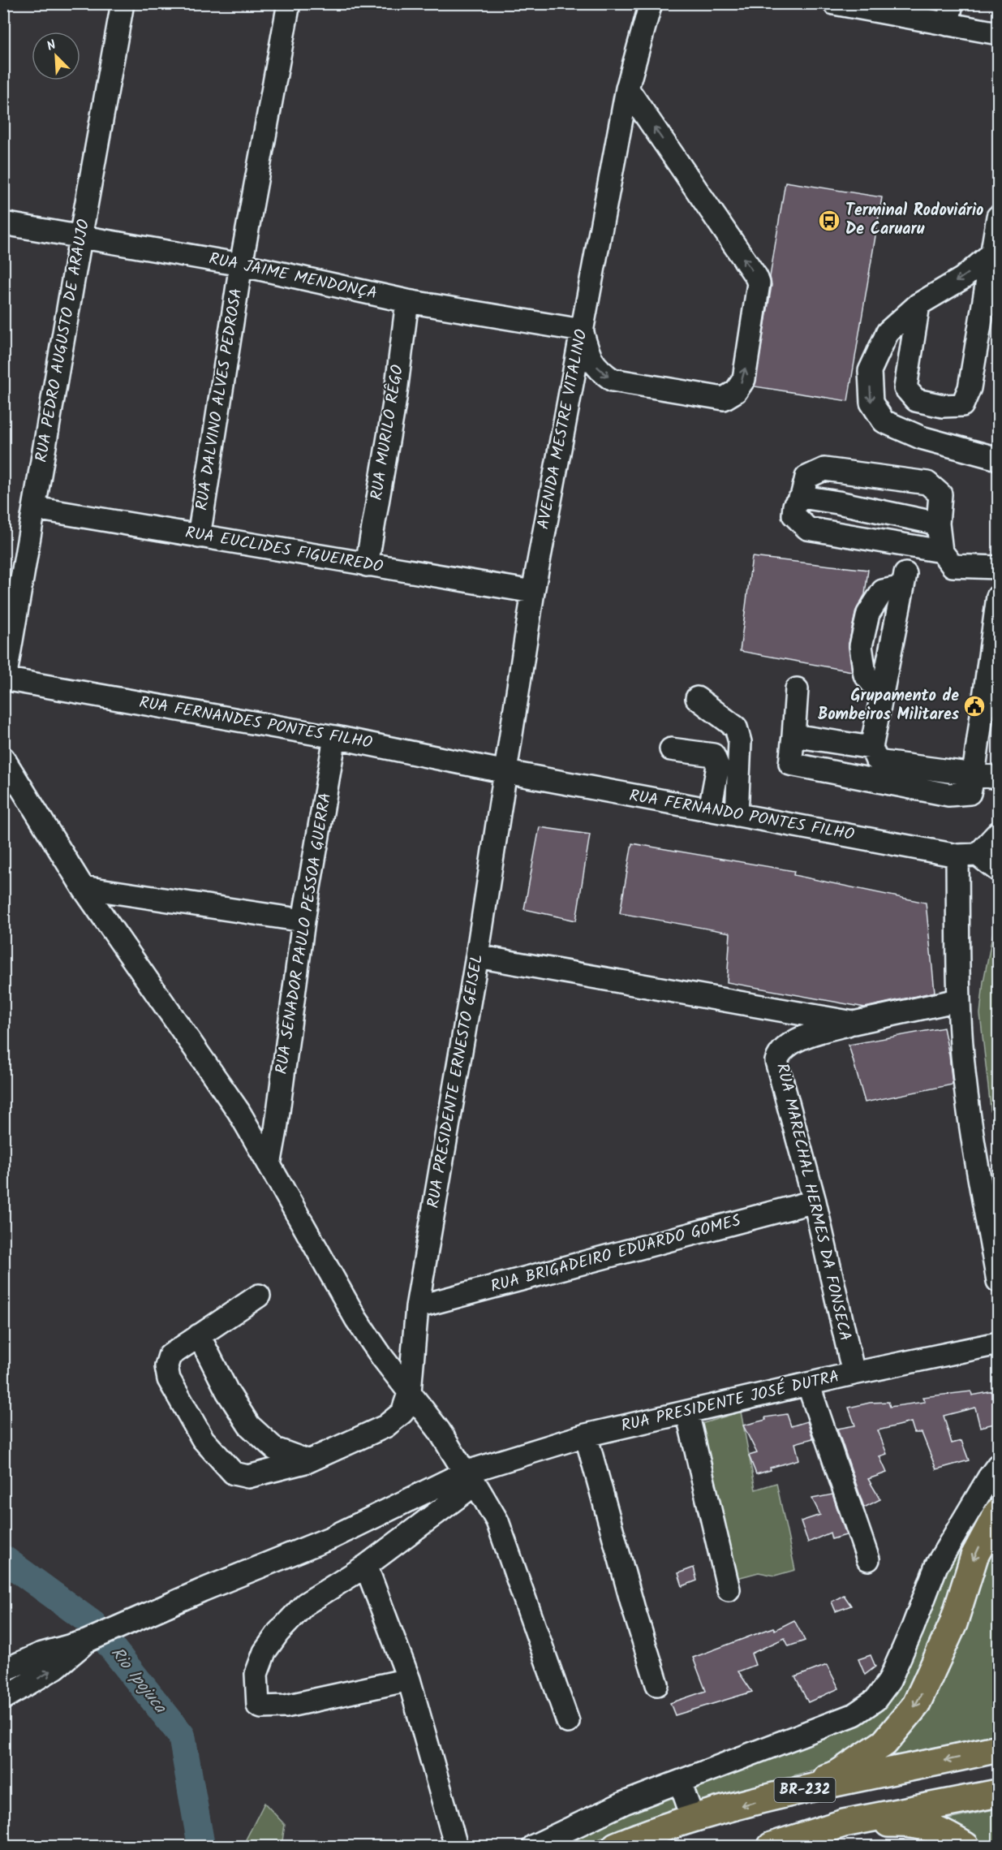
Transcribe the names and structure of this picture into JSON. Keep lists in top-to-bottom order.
{
  "streets": {
    "highway": ["BR-232"],
    "street": [
      "RUA JAIME MENDONÇA",
      "RUA PEDRO AUGUSTO DE ARAUJO",
      "RUA DALVINO ALVES PEDROSA",
      "AVENIDA MESTRE VITALINO",
      "RUA MURILO RÊGO",
      "RUA EUCLIDES FIGUEIREDO",
      "RUA FERNANDES PONTES FILHO",
      "RUA FERNANDO PONTES FILHO",
      "RUA SENADOR PAULO PESSOA GUERRA",
      "RUA PRESIDENTE ERNESTO GEISEL",
      "RUA MARECHAL HERMES DA FONSECA",
      "RUA BRIGADEIRO EDUARDO GOMES",
      "RUA PRESIDENTE JOSÉ DUTRA"
    ]
  },
  "crossings": [
    ["RUA JAIME MENDONÇA", "RUA PEDRO AUGUSTO DE ARAUJO"],
    ["RUA JAIME MENDONÇA", "RUA DALVINO ALVES PEDROSA"],
    ["RUA JAIME MENDONÇA", "AVENIDA MESTRE VITALINO"],
    ["RUA JAIME MENDONÇA", "RUA MURILO RÊGO"],
    ["RUA PEDRO AUGUSTO DE ARAUJO", "RUA EUCLIDES FIGUEIREDO"],
    ["RUA PEDRO AUGUSTO DE ARAUJO", "RUA FERNANDES PONTES FILHO"],
    ["RUA DALVINO ALVES PEDROSA", "RUA EUCLIDES FIGUEIREDO"],
    ["AVENIDA MESTRE VITALINO", "RUA EUCLIDES FIGUEIREDO"],
    ["AVENIDA MESTRE VITALINO", "RUA FERNANDES PONTES FILHO"],
    ["AVENIDA MESTRE VITALINO", "RUA FERNANDO PONTES FILHO"],
    ["AVENIDA MESTRE VITALINO", "RUA PRESIDENTE ERNESTO GEISEL"],
    ["RUA MURILO RÊGO", "RUA EUCLIDES FIGUEIREDO"],
    ["RUA FERNANDES PONTES FILHO", "RUA FERNANDO PONTES FILHO"],
    ["RUA FERNANDES PONTES FILHO", "RUA SENADOR PAULO PESSOA GUERRA"],
    ["RUA FERNANDES PONTES FILHO", "RUA PRESIDENTE ERNESTO GEISEL"],
    ["RUA FERNANDO PONTES FILHO", "RUA PRESIDENTE ERNESTO GEISEL"],
    ["RUA PRESIDENTE ERNESTO GEISEL", "RUA BRIGADEIRO EDUARDO GOMES"],
    ["RUA MARECHAL HERMES DA FONSECA", "RUA BRIGADEIRO EDUARDO GOMES"],
    ["RUA MARECHAL HERMES DA FONSECA", "RUA PRESIDENTE JOSÉ DUTRA"]
  ],
  "water": ["Rio Ipojuca"],
  "places": {
    "bus stop": ["Terminal Rodoviário De Caruaru"],
    "public building": ["Grupamento de Bombeiros Militares"]
  },
  "north": "top left"
}
